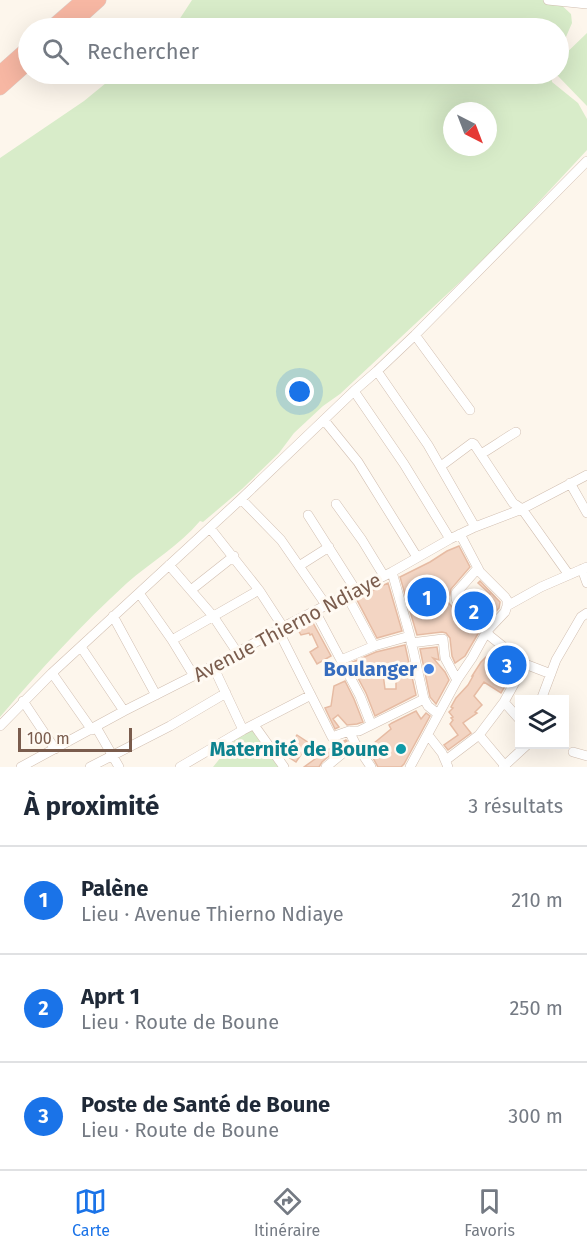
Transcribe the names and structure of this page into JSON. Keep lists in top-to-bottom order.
{
  "streets": {
    "street": ["Avenue Thierno Ndiaye"]
  },
  "places": ["Boulanger", "Maternité de Boune"],
  "scale_bar": "100 m",
  "north": "bottom right",
  "page": {
    "search": "Rechercher",
    "pins": ["1", "2", "3"],
    "scale": "100 m",
    "heading": ["À proximité", "3 résultats"],
    "list": [
      {
        "mark": "1",
        "name": "Palène",
        "note": "Lieu · Avenue Thierno Ndiaye",
        "value": "210 m"
      },
      {
        "mark": "2",
        "name": "Aprt 1",
        "note": "Lieu · Route de Boune",
        "value": "250 m"
      },
      {
        "mark": "3",
        "name": "Poste de Santé de Boune",
        "note": "Lieu · Route de Boune",
        "value": "300 m"
      }
    ],
    "nav": ["Carte", "Itinéraire", "Favoris"]
  }
}
